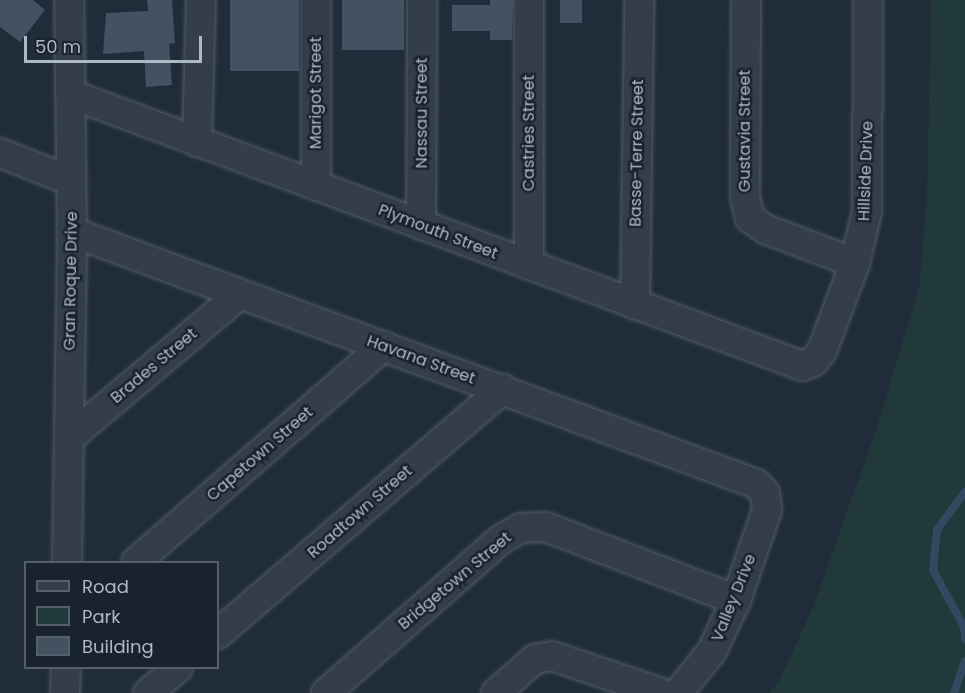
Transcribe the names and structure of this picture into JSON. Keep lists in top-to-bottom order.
{
  "streets": {
    "street": [
      "Marigot Street",
      "Nassau Street",
      "Gustavia Street",
      "Castries Street",
      "Basse-Terre Street",
      "Hillside Drive",
      "Plymouth Street",
      "Gran Roque Drive",
      "Havana Street",
      "Brades Street",
      "Capetown Street",
      "Roadtown Street",
      "Bridgetown Street",
      "Valley Drive"
    ]
  },
  "crossings": [
    ["Marigot Street", "Plymouth Street"],
    ["Nassau Street", "Plymouth Street"],
    ["Gustavia Street", "Hillside Drive"],
    ["Castries Street", "Plymouth Street"],
    ["Basse-Terre Street", "Plymouth Street"],
    ["Hillside Drive", "Plymouth Street"],
    ["Plymouth Street", "Gran Roque Drive"],
    ["Gran Roque Drive", "Havana Street"],
    ["Gran Roque Drive", "Brades Street"],
    ["Havana Street", "Brades Street"],
    ["Havana Street", "Capetown Street"],
    ["Havana Street", "Roadtown Street"],
    ["Havana Street", "Valley Drive"],
    ["Bridgetown Street", "Valley Drive"]
  ],
  "legend": ["Road", "Park", "Building"],
  "scale_bar": "50 m"
}
